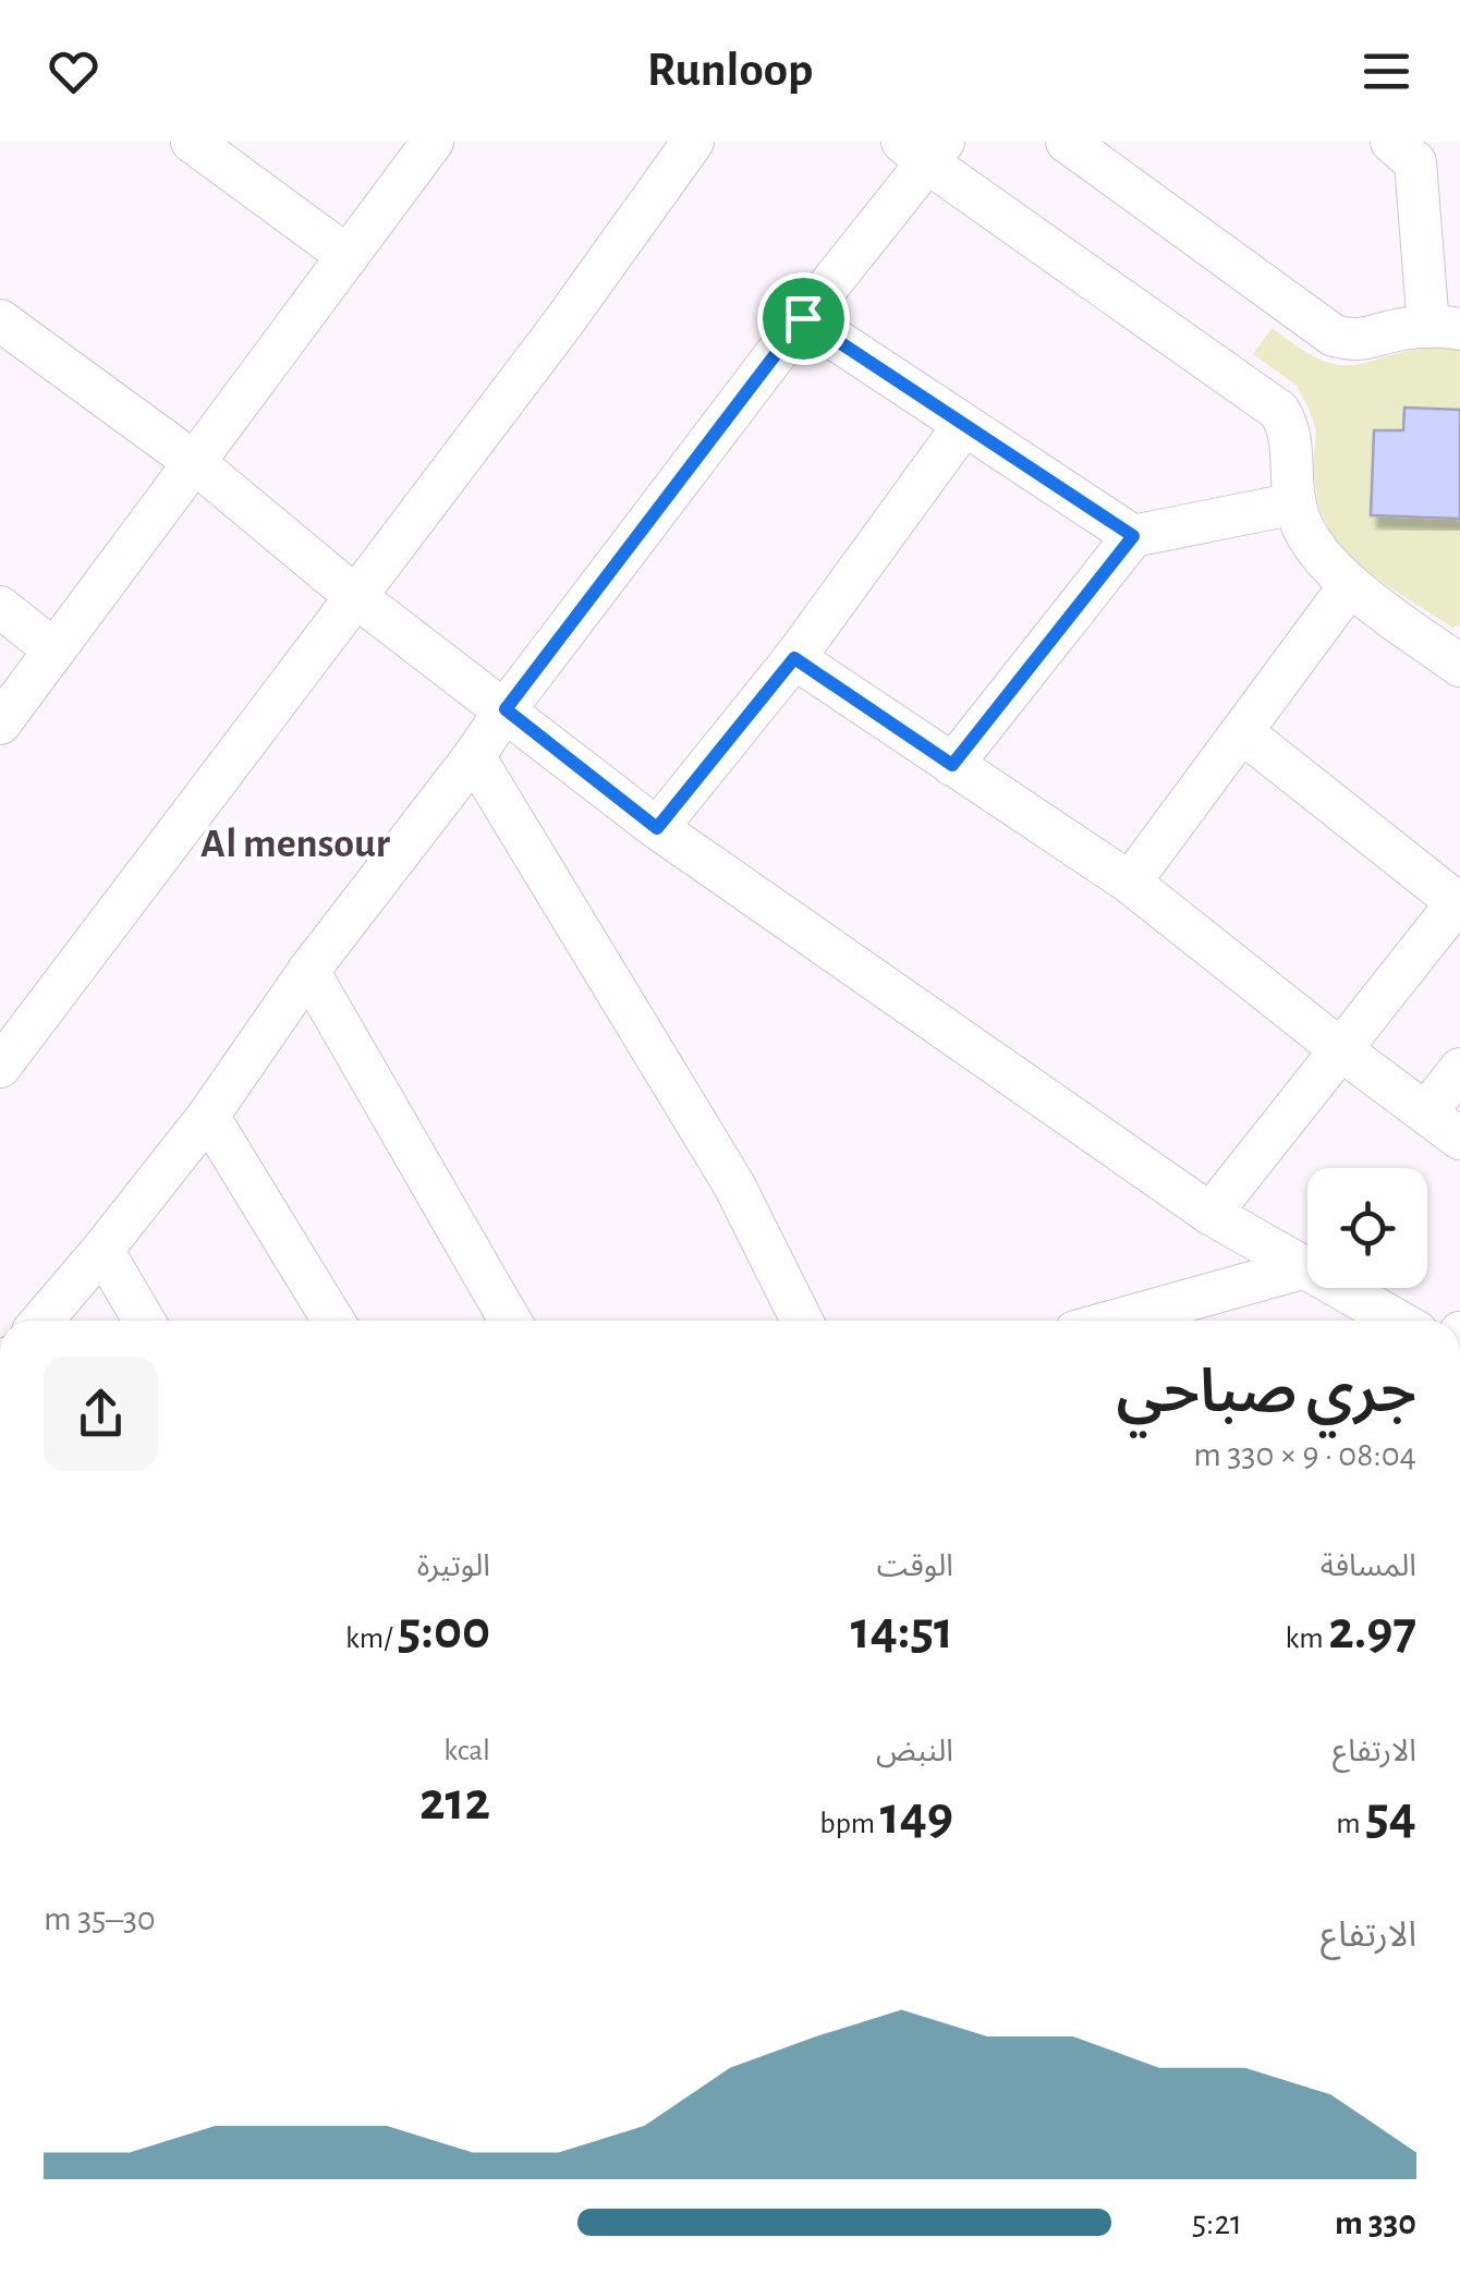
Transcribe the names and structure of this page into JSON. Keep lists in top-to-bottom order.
{
  "districts": ["Al mensour"],
  "page": {
    "header": "Runloop",
    "heading": ["جري صباحي", "08:04 · 9 × 330 m"],
    "stats": [
      ["المسافة", "2.97 km"],
      ["الوقت", "14:51"],
      ["الوتيرة", "5:00 /km"],
      ["الارتفاع", "54 m"],
      ["النبض", "149 bpm"],
      ["kcal", "212"]
    ],
    "chart": ["الارتفاع", "30–35 m"],
    "list": [
      {
        "name": "330 m",
        "note": "5:21"
      }
    ]
  }
}
